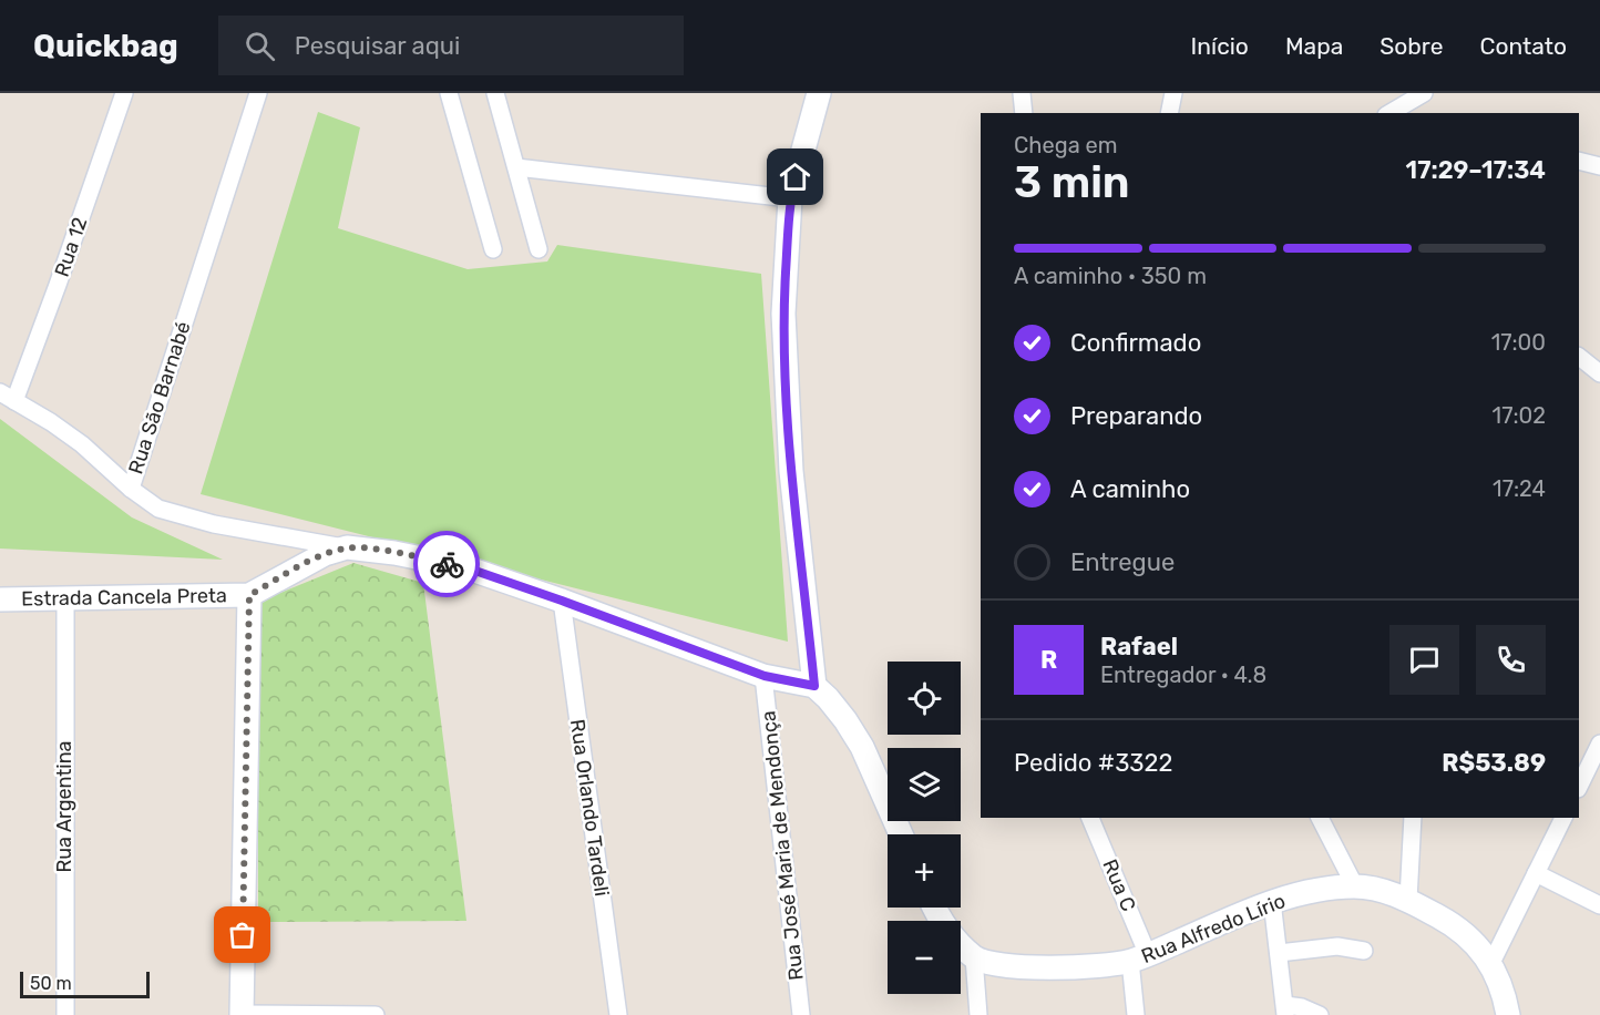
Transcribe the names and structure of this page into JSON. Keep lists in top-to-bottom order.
{
  "streets": {
    "main road": ["Estrada Cancela Preta", "Rua Alfredo Lírio"],
    "street": [
      "Rua 12",
      "Rua São Barnabé",
      "Rua Argentina",
      "Rua Orlando Tardeli",
      "Rua José Maria de Mendonça",
      "Rua C"
    ]
  },
  "crossings": [
    ["Estrada Cancela Preta", "Rua Argentina"],
    ["Rua C", "Rua Alfredo Lírio"]
  ],
  "scale_bar": "50 m",
  "page": {
    "header": "Quickbag",
    "search": "Pesquisar aqui",
    "nav": [
      "Início",
      "Mapa",
      "Sobre",
      "Contato"
    ],
    "heading": ["3 min", "Chega em", "17:29–17:34"],
    "panel": [
      "Rafael",
      "Entregador · 4.8",
      "Pedido #3322",
      "R$53.89"
    ],
    "bar": "A caminho · 350 m",
    "list": [
      ["Confirmado", "17:00"],
      ["Preparando", "17:02"],
      ["A caminho", "17:24"],
      "Entregue"
    ],
    "round": "R",
    "map_buttons": ["+", "−"],
    "scale": "50 m"
  }
}
